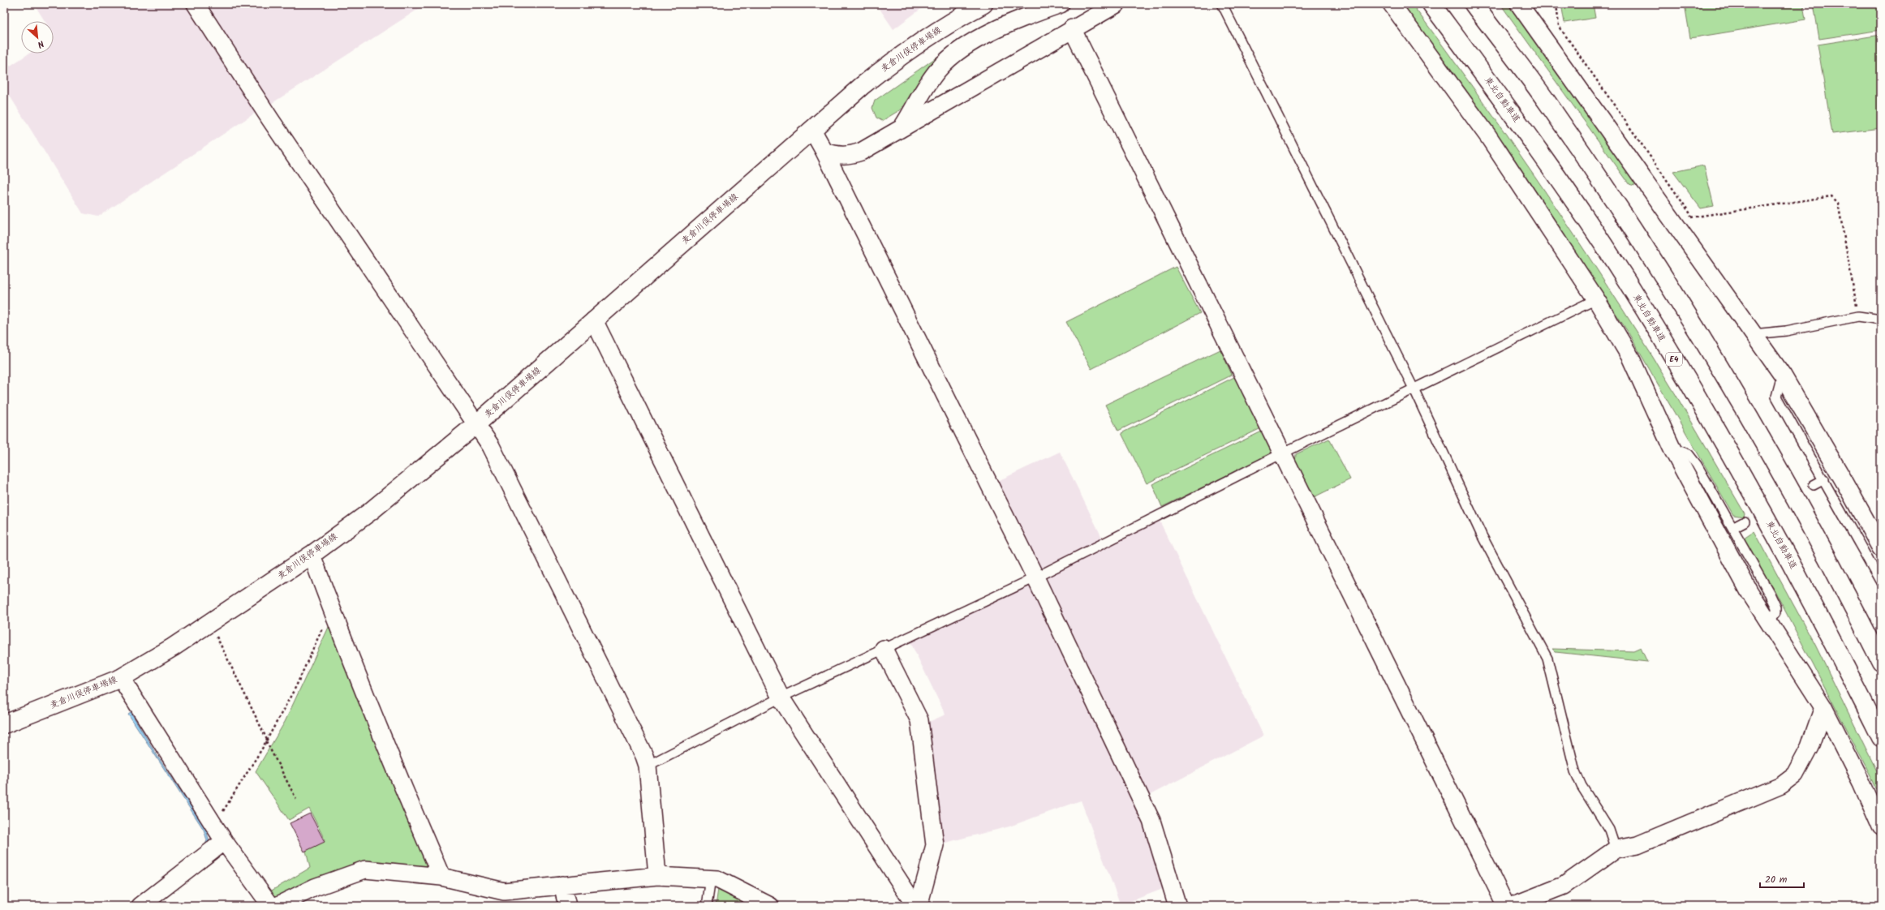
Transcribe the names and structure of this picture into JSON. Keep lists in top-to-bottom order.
{
  "streets": {
    "main road": ["麦倉川俣停車場線", "東北自動車道", "E4"]
  },
  "scale_bar": "20 m",
  "north": "bottom right"
}
